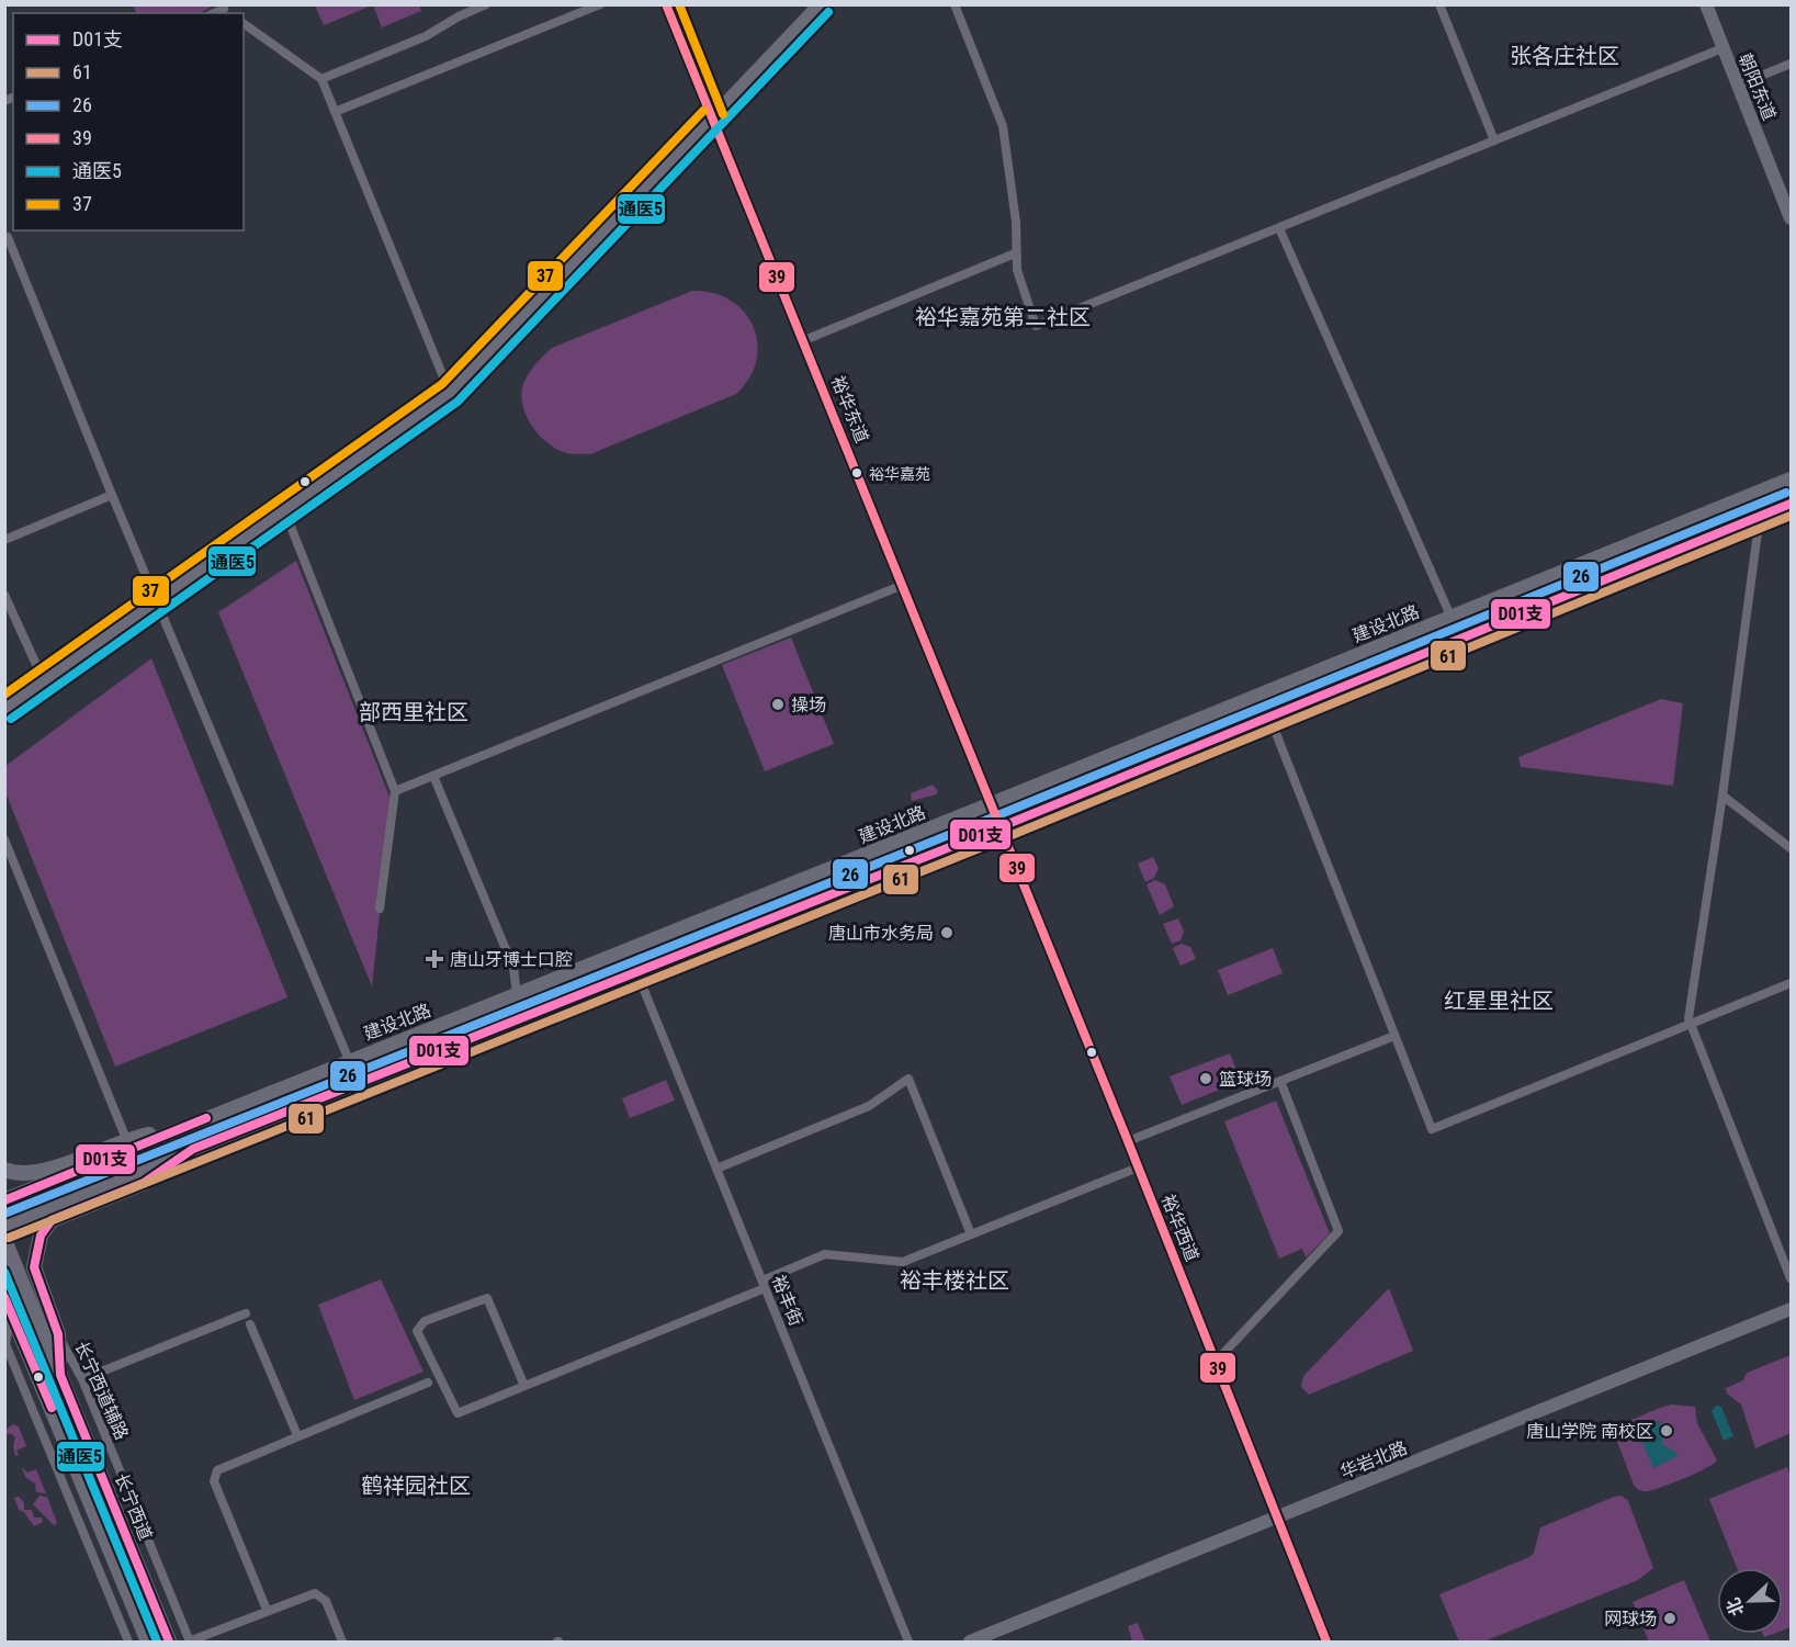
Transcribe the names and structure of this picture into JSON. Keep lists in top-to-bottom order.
{
  "streets": {
    "main road": ["建设北路", "长宁西道"],
    "street": [
      "朝阳东道",
      "裕华东道",
      "裕华西道",
      "裕丰街",
      "长宁西道辅路",
      "华岩北路"
    ]
  },
  "crossings": [
    ["裕华东道", "建设北路"],
    ["裕华东道", "裕华西道"],
    ["裕华西道", "华岩北路"]
  ],
  "districts": [
    "张各庄社区",
    "裕华嘉苑第二社区",
    "部西里社区",
    "红星里社区",
    "裕丰楼社区",
    "鹤祥园社区"
  ],
  "places": {
    "other": [
      "裕华嘉苑",
      "操场",
      "唐山市水务局",
      "篮球场",
      "唐山学院 南校区",
      "网球场"
    ],
    "health": ["唐山牙博士口腔"]
  },
  "lines": [
    "transit line 39",
    "transit line 37",
    "transit line 通医5",
    "transit line 26",
    "transit line D01支",
    "transit line 61"
  ],
  "legend": [
    "D01支",
    "61",
    "26",
    "39",
    "通医5",
    "37"
  ],
  "north": "left"
}
